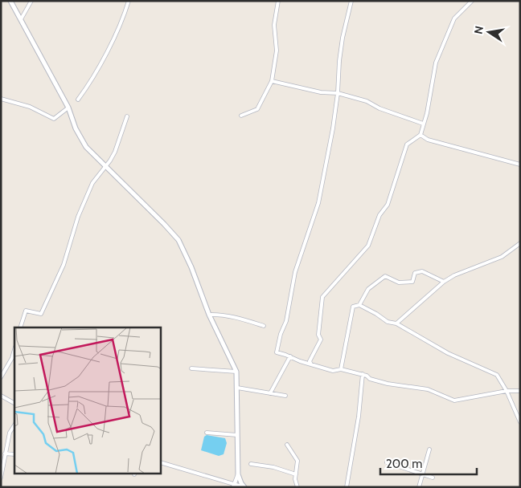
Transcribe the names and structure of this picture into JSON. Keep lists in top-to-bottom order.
{
  "scale_bar": "200 m",
  "north": "left"
}
